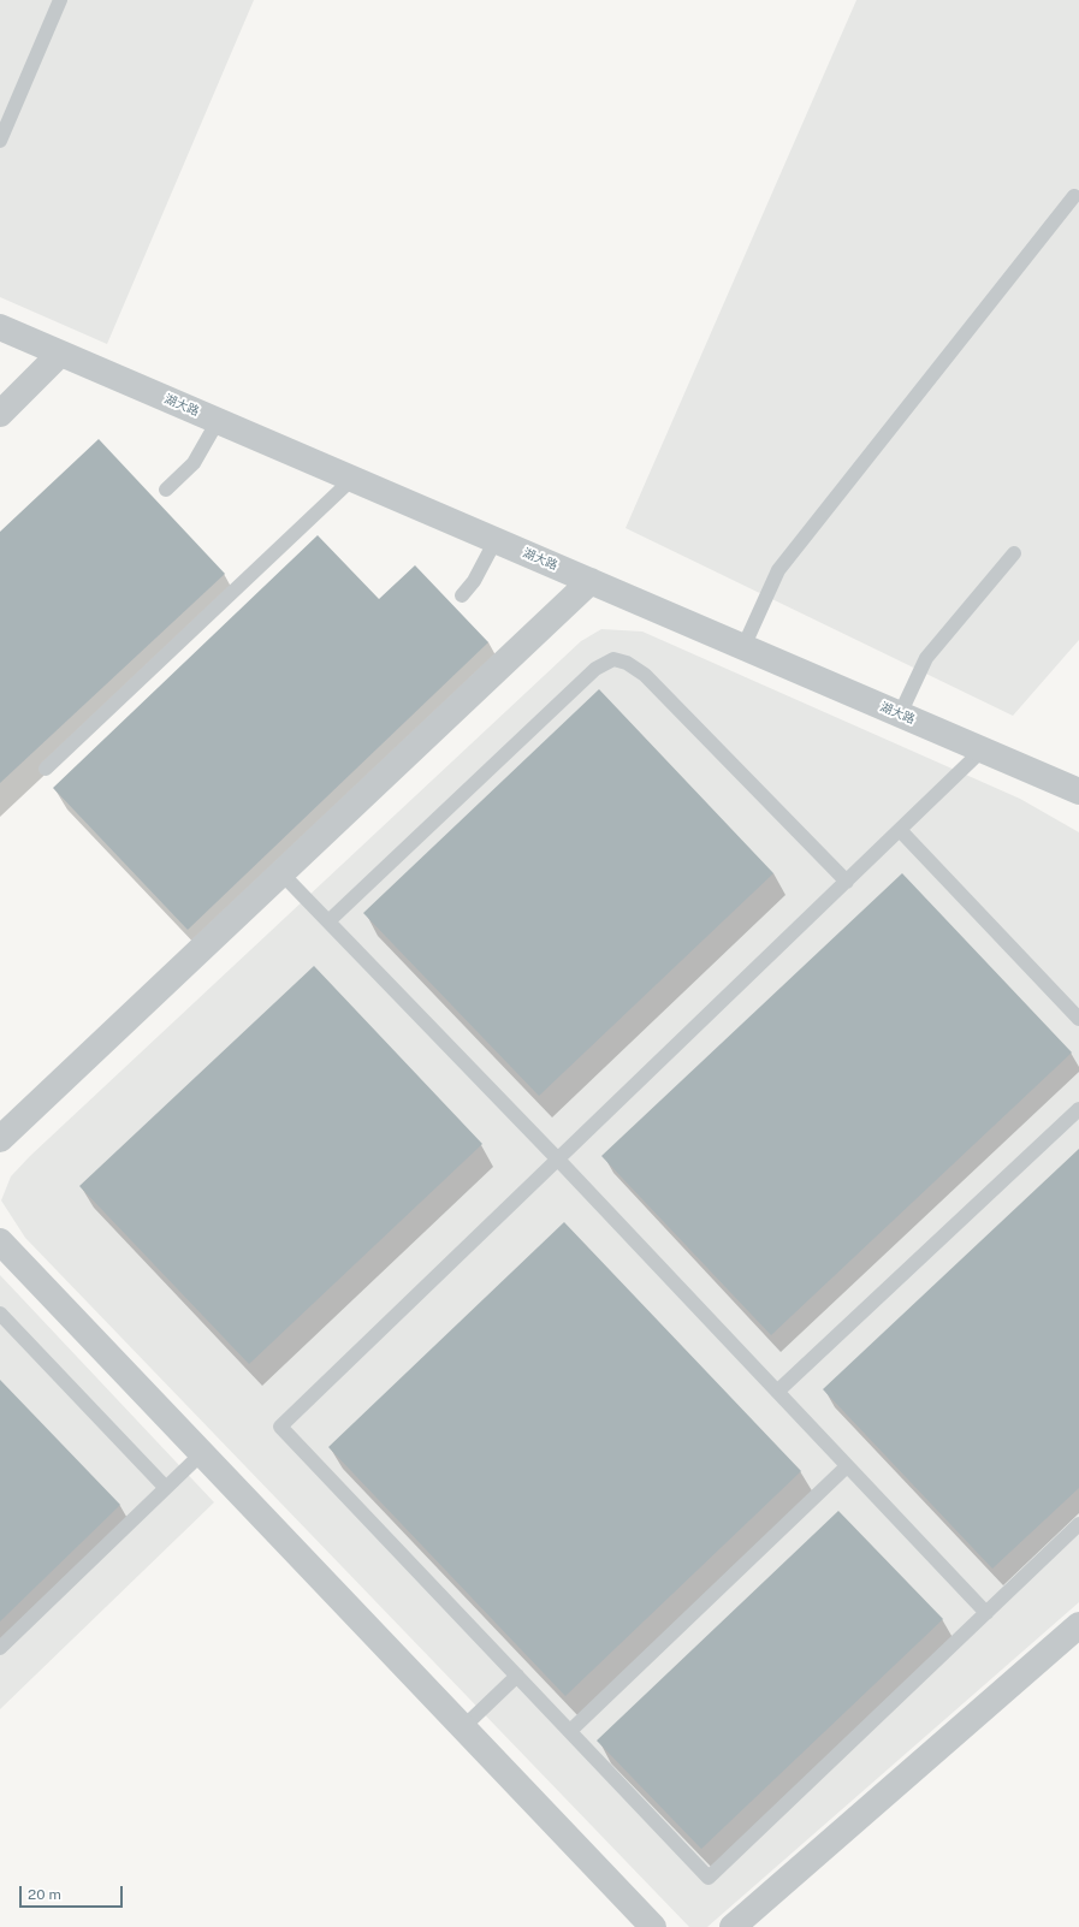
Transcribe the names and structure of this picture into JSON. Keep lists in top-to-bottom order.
{
  "streets": {
    "street": ["湖大路"]
  },
  "scale_bar": "20 m"
}
